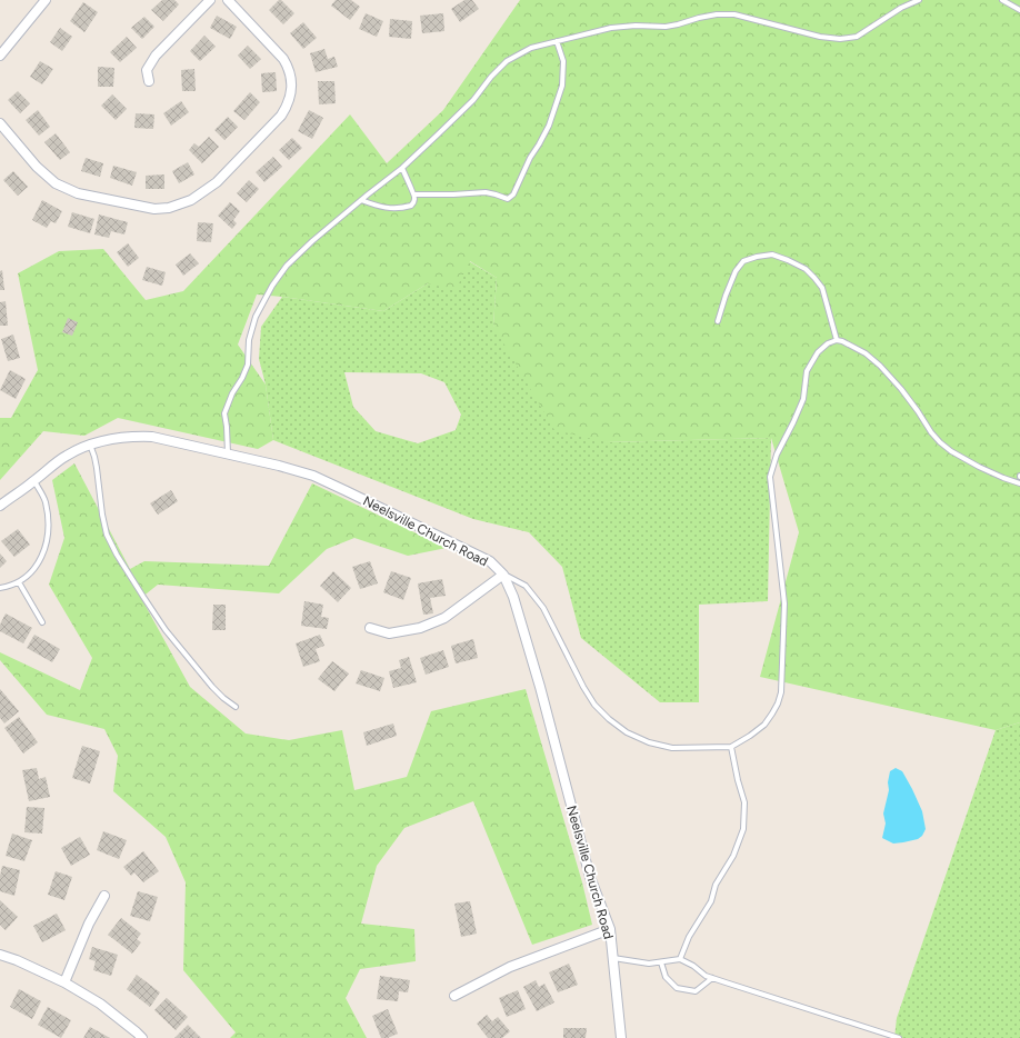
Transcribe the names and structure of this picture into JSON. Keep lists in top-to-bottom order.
{
  "streets": {
    "street": ["Neelsville Church Road"]
  }
}
